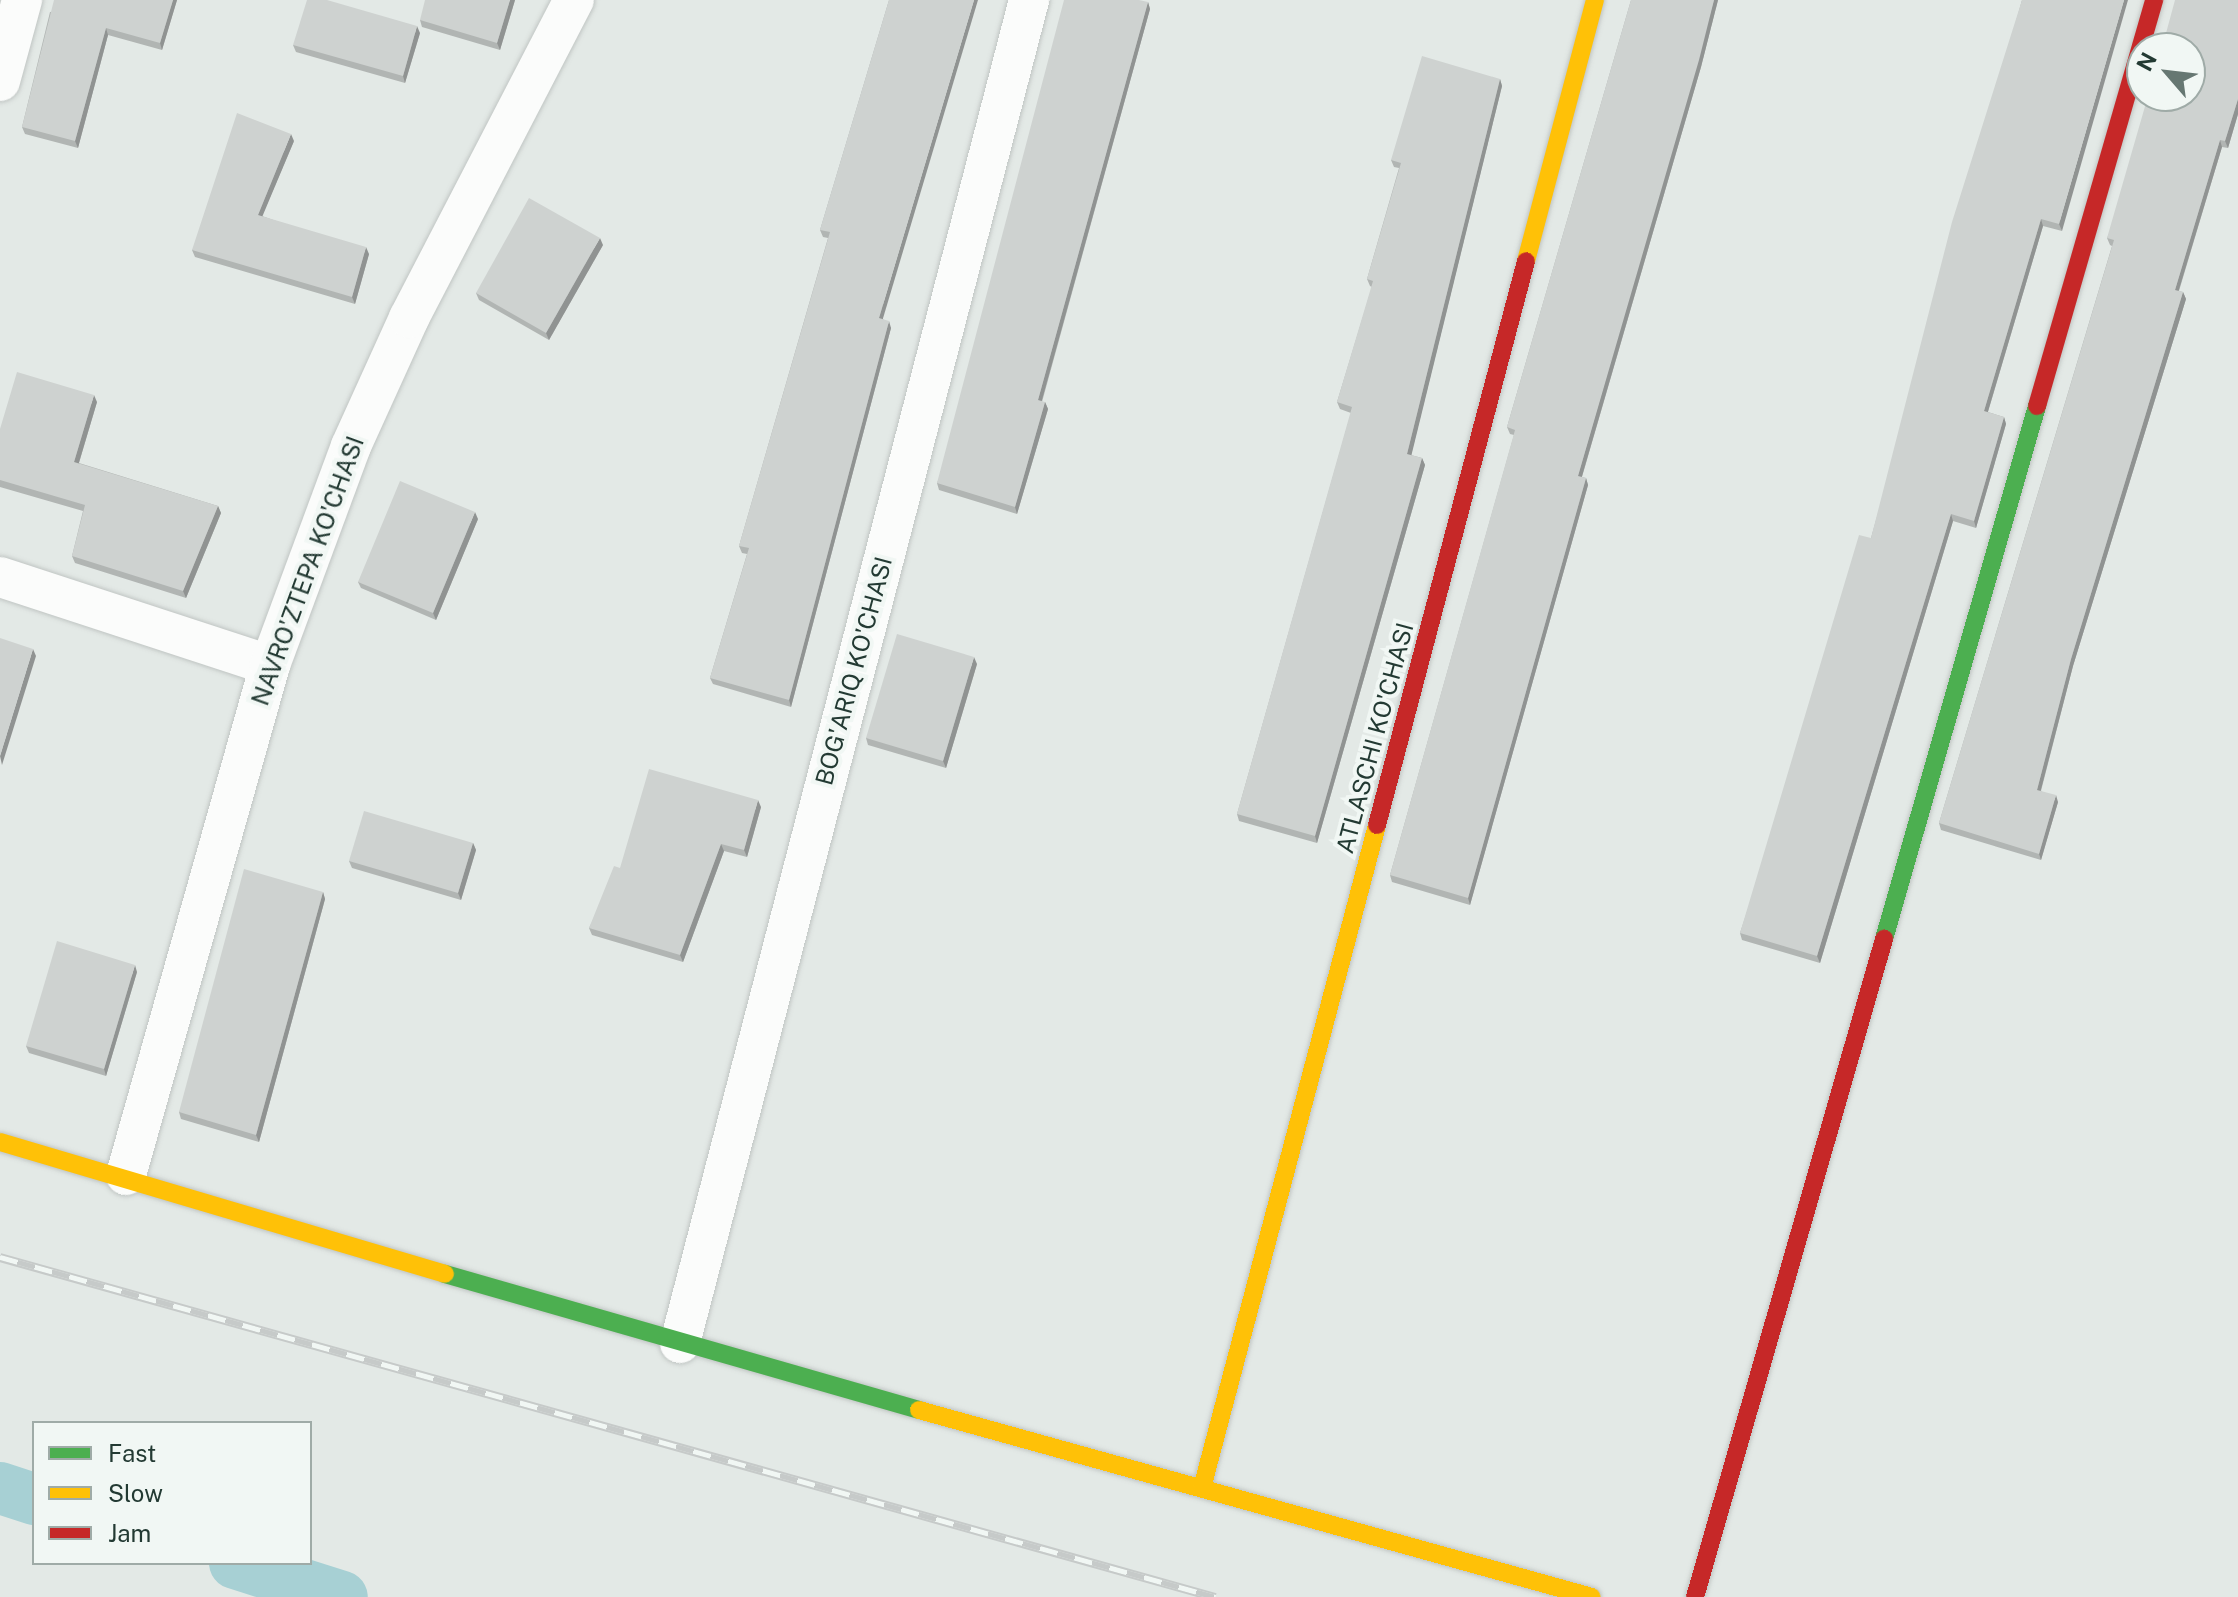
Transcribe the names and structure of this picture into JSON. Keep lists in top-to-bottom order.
{
  "streets": {
    "street": ["NAVRO'ZTEPA KO'CHASI", "BOG'ARIQ KO'CHASI", "ATLASCHI KO'CHASI"]
  },
  "legend": ["Fast", "Slow", "Jam"],
  "north": "top left"
}
